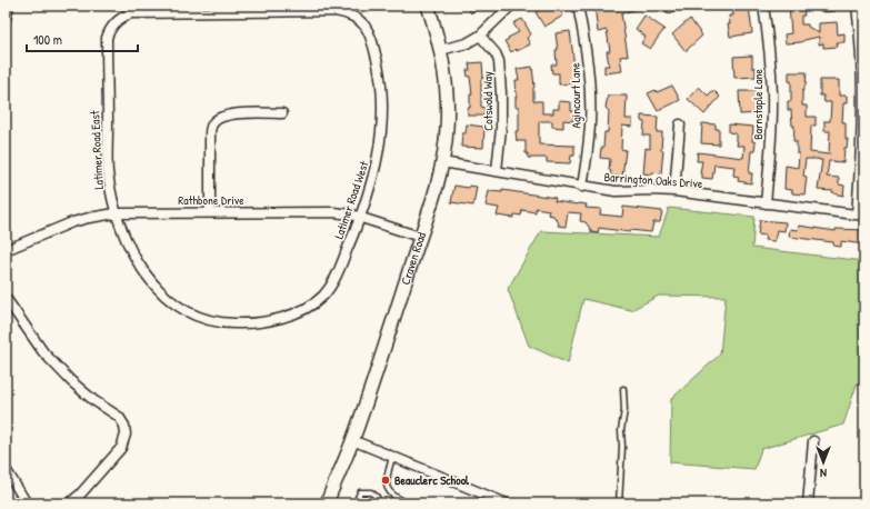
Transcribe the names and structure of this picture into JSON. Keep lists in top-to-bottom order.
{
  "streets": {
    "street": [
      "Agincourt Lane",
      "Cotswold Way",
      "Barnstaple Lane",
      "Latimer Road East",
      "Barrington Oaks Drive",
      "Rathbone Drive",
      "Latimer Road West",
      "Craven Road"
    ]
  },
  "crossings": [
    ["Agincourt Lane", "Barrington Oaks Drive"],
    ["Cotswold Way", "Barrington Oaks Drive"],
    ["Barnstaple Lane", "Barrington Oaks Drive"],
    ["Latimer Road East", "Rathbone Drive"],
    ["Latimer Road East", "Latimer Road West"],
    ["Barrington Oaks Drive", "Craven Road"],
    ["Rathbone Drive", "Latimer Road West"],
    ["Rathbone Drive", "Craven Road"]
  ],
  "places": ["Beauclerc School"],
  "scale_bar": "100 m",
  "north": "bottom"
}
